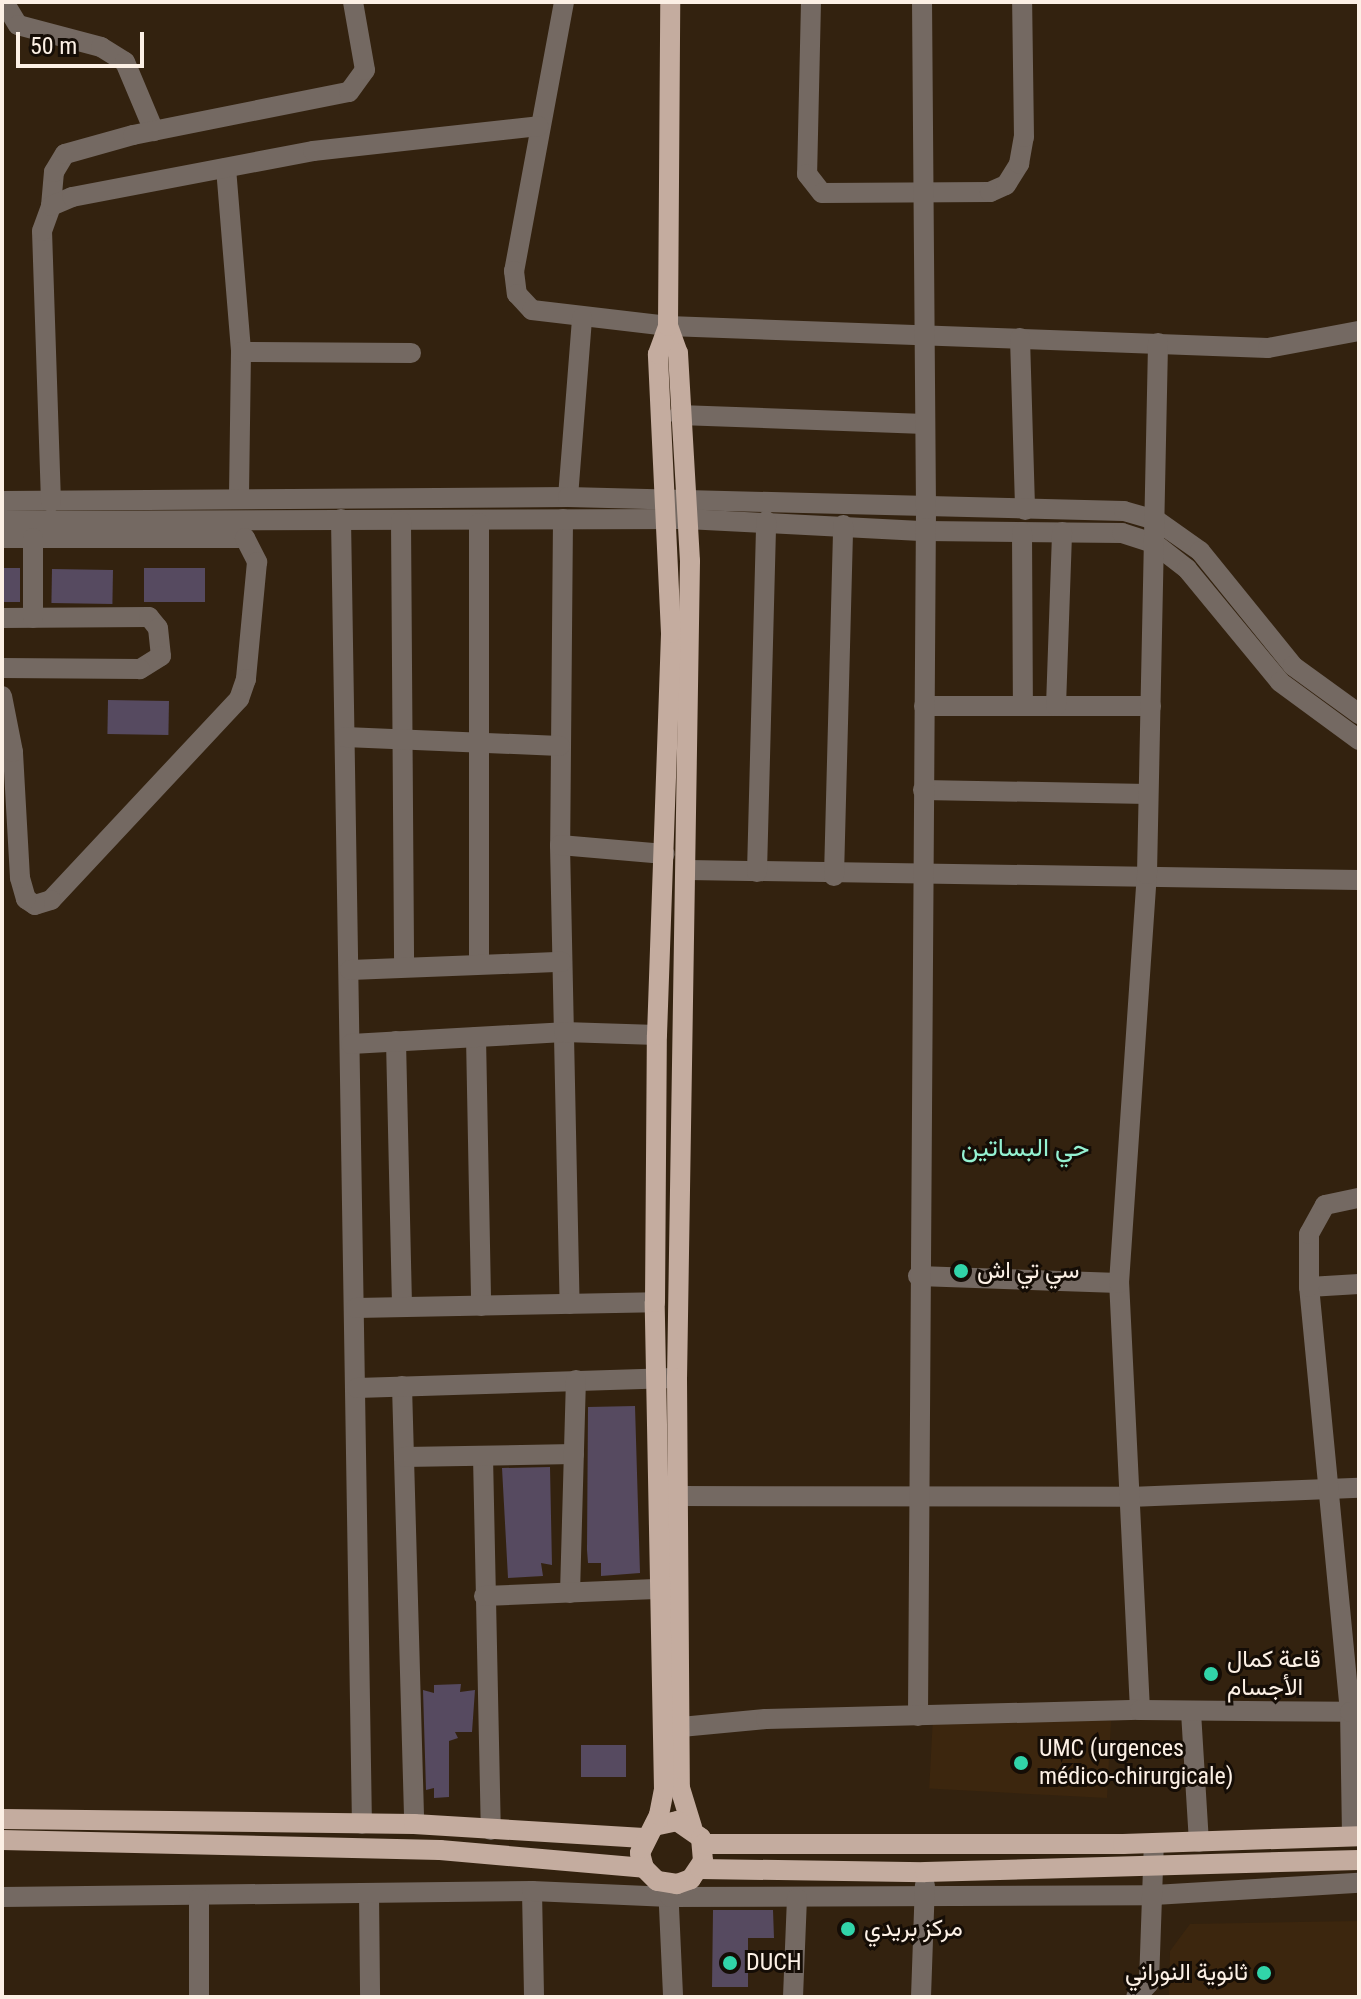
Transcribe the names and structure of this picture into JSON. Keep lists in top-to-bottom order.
{
  "districts": ["حي البساتين"],
  "places": [
    "سي تي اش",
    "قاعة كمال الأجسام",
    "UMC (urgences médico-chirurgicale)",
    "مركز بريدي",
    "DUCH",
    "ثانوية النوراني"
  ],
  "scale_bar": "50 m"
}
